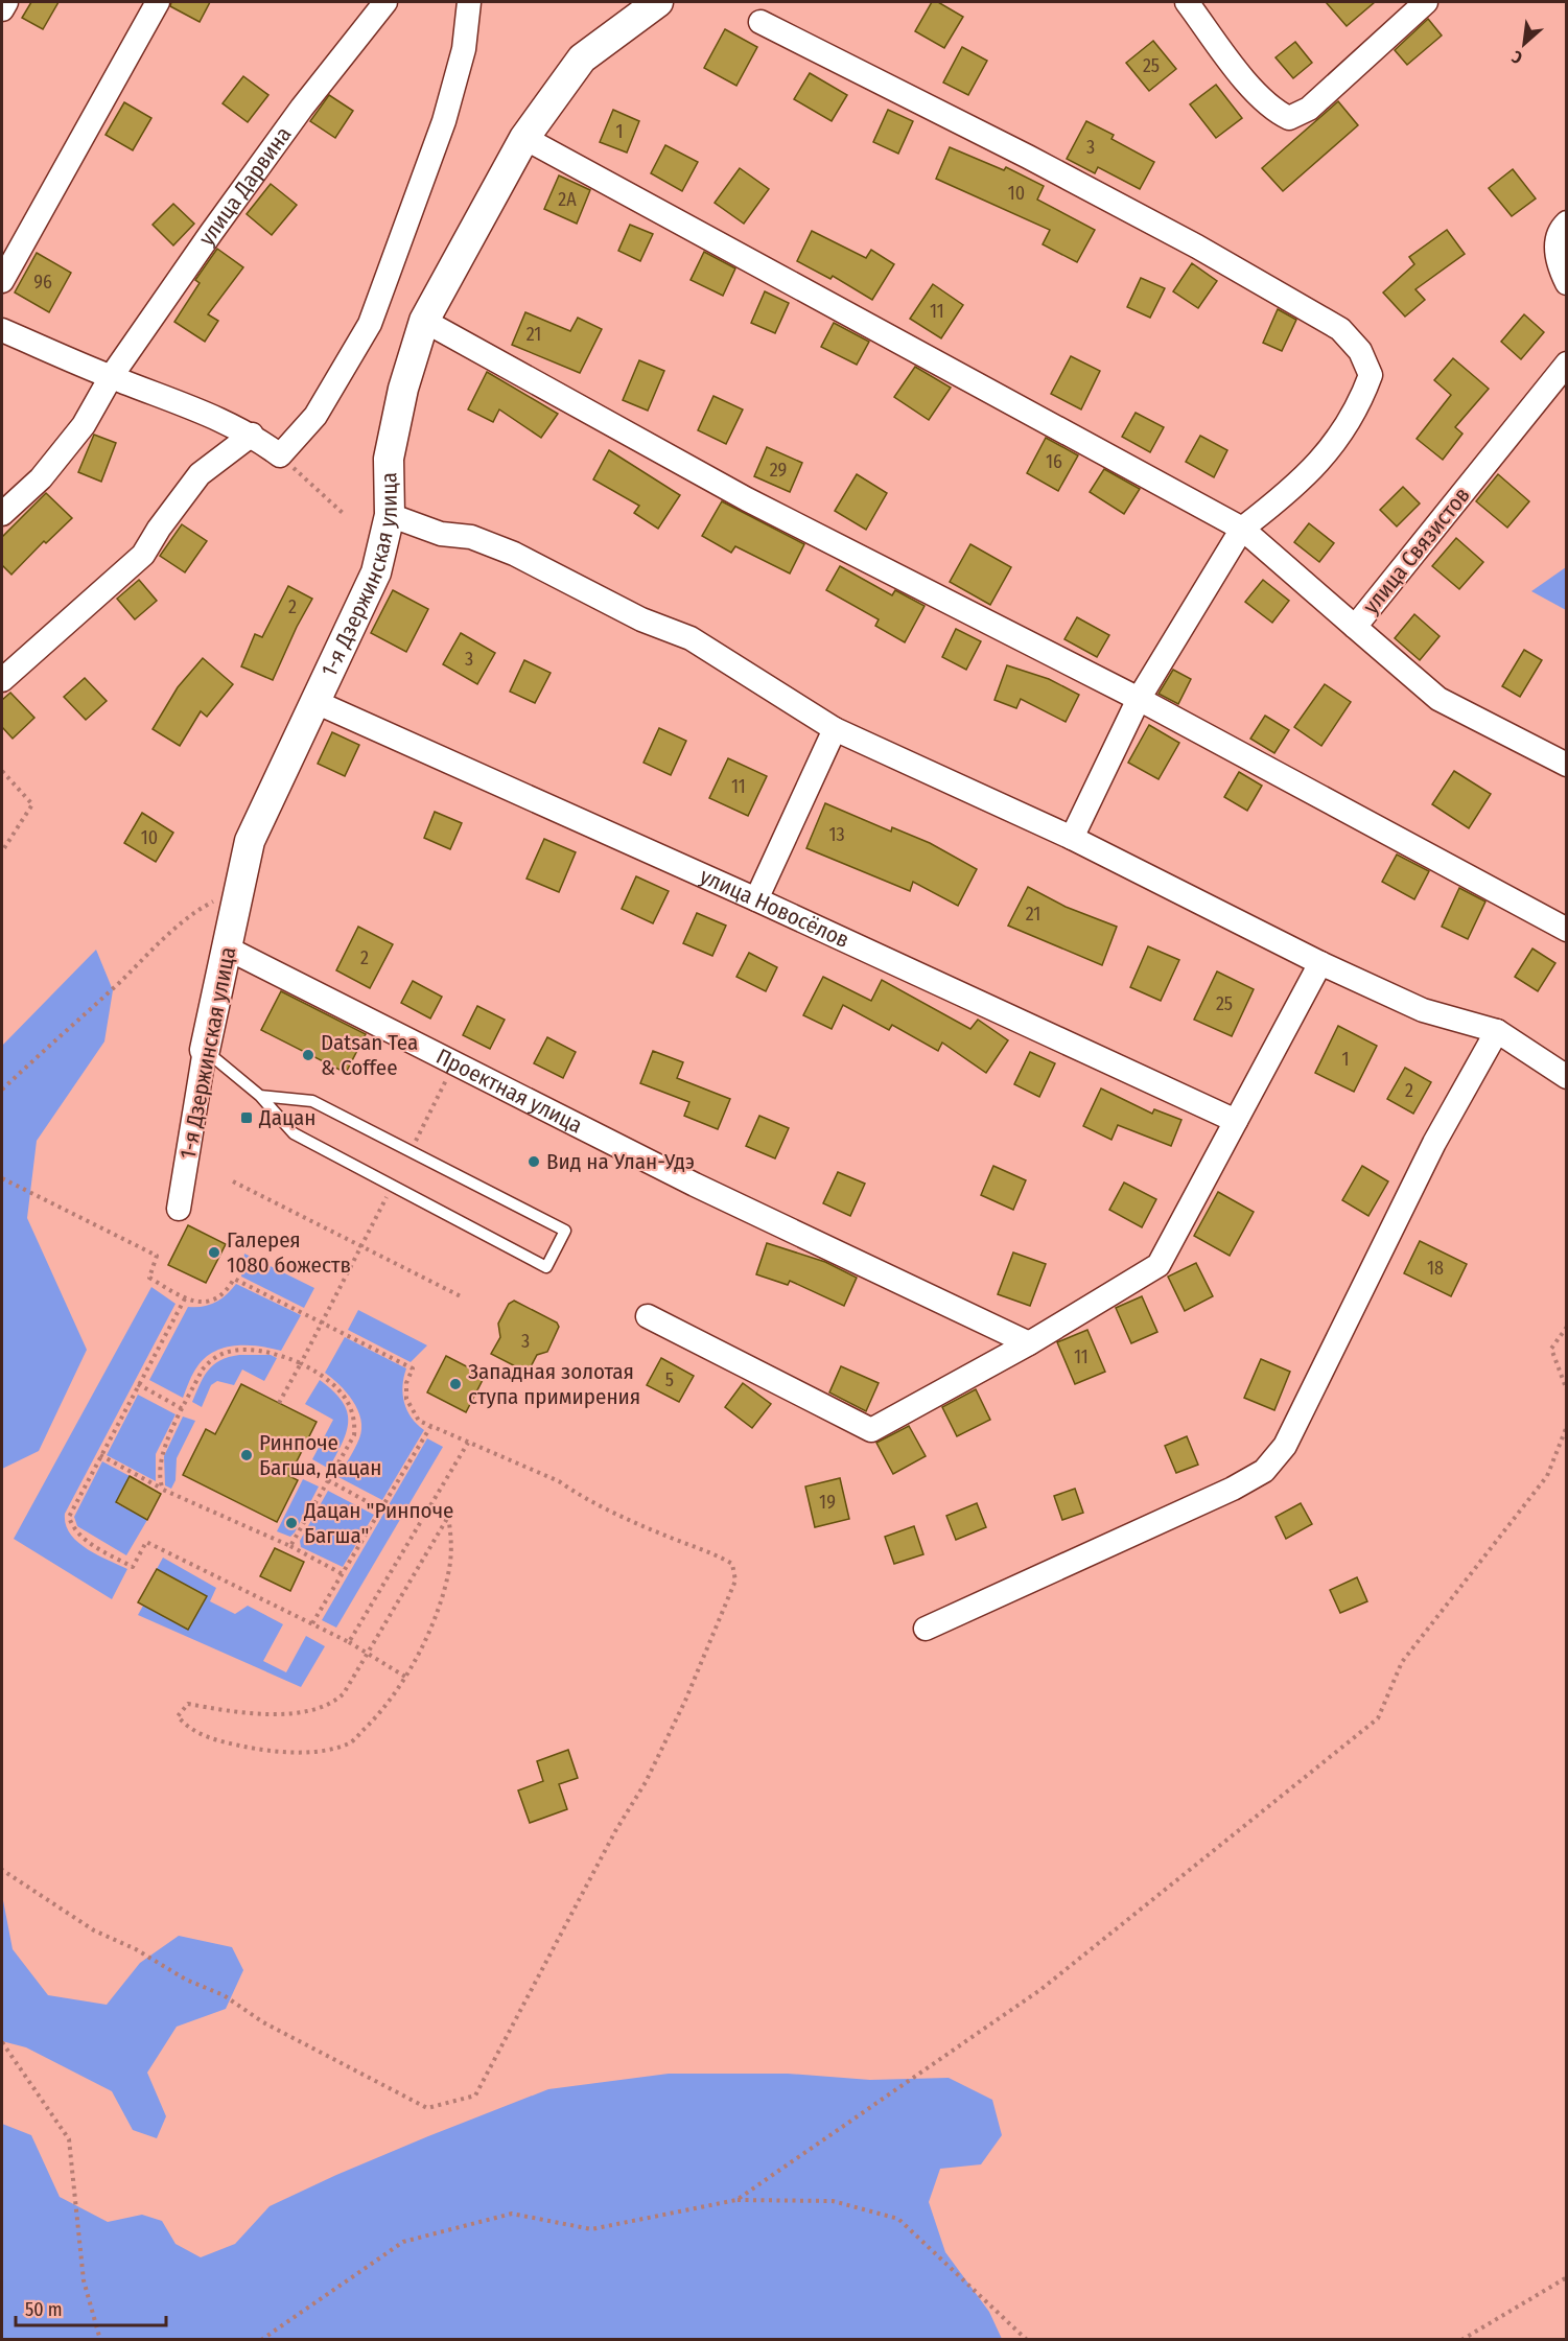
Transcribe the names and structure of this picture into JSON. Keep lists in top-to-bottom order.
{
  "streets": {
    "street": [
      "улица Дарвина",
      "улица Связистов",
      "1-я Дзержинская улица",
      "улица Новосёлов",
      "Проектная улица"
    ]
  },
  "crossings": [
    ["1-я Дзержинская улица", "улица Новосёлов"],
    ["1-я Дзержинская улица", "Проектная улица"]
  ],
  "places": {
    "other": [
      "Datsan Tea & Coffee",
      "Вид на Улан-Удэ",
      "Галерея 1080 божеств",
      "Западная золотая ступа примирения",
      "Ринпоче Багша, дацан",
      "Дацан \"Ринпоче Багша\""
    ],
    "transit": ["Дацан"]
  },
  "house_numbers": [
    "25",
    "1",
    "3",
    "10",
    "2А",
    "96",
    "11",
    "21",
    "16",
    "29",
    "2",
    "3",
    "11",
    "13",
    "10",
    "21",
    "2",
    "25",
    "1",
    "2",
    "18",
    "3",
    "11",
    "5",
    "19"
  ],
  "scale_bar": "50 m",
  "north": "bottom left"
}
